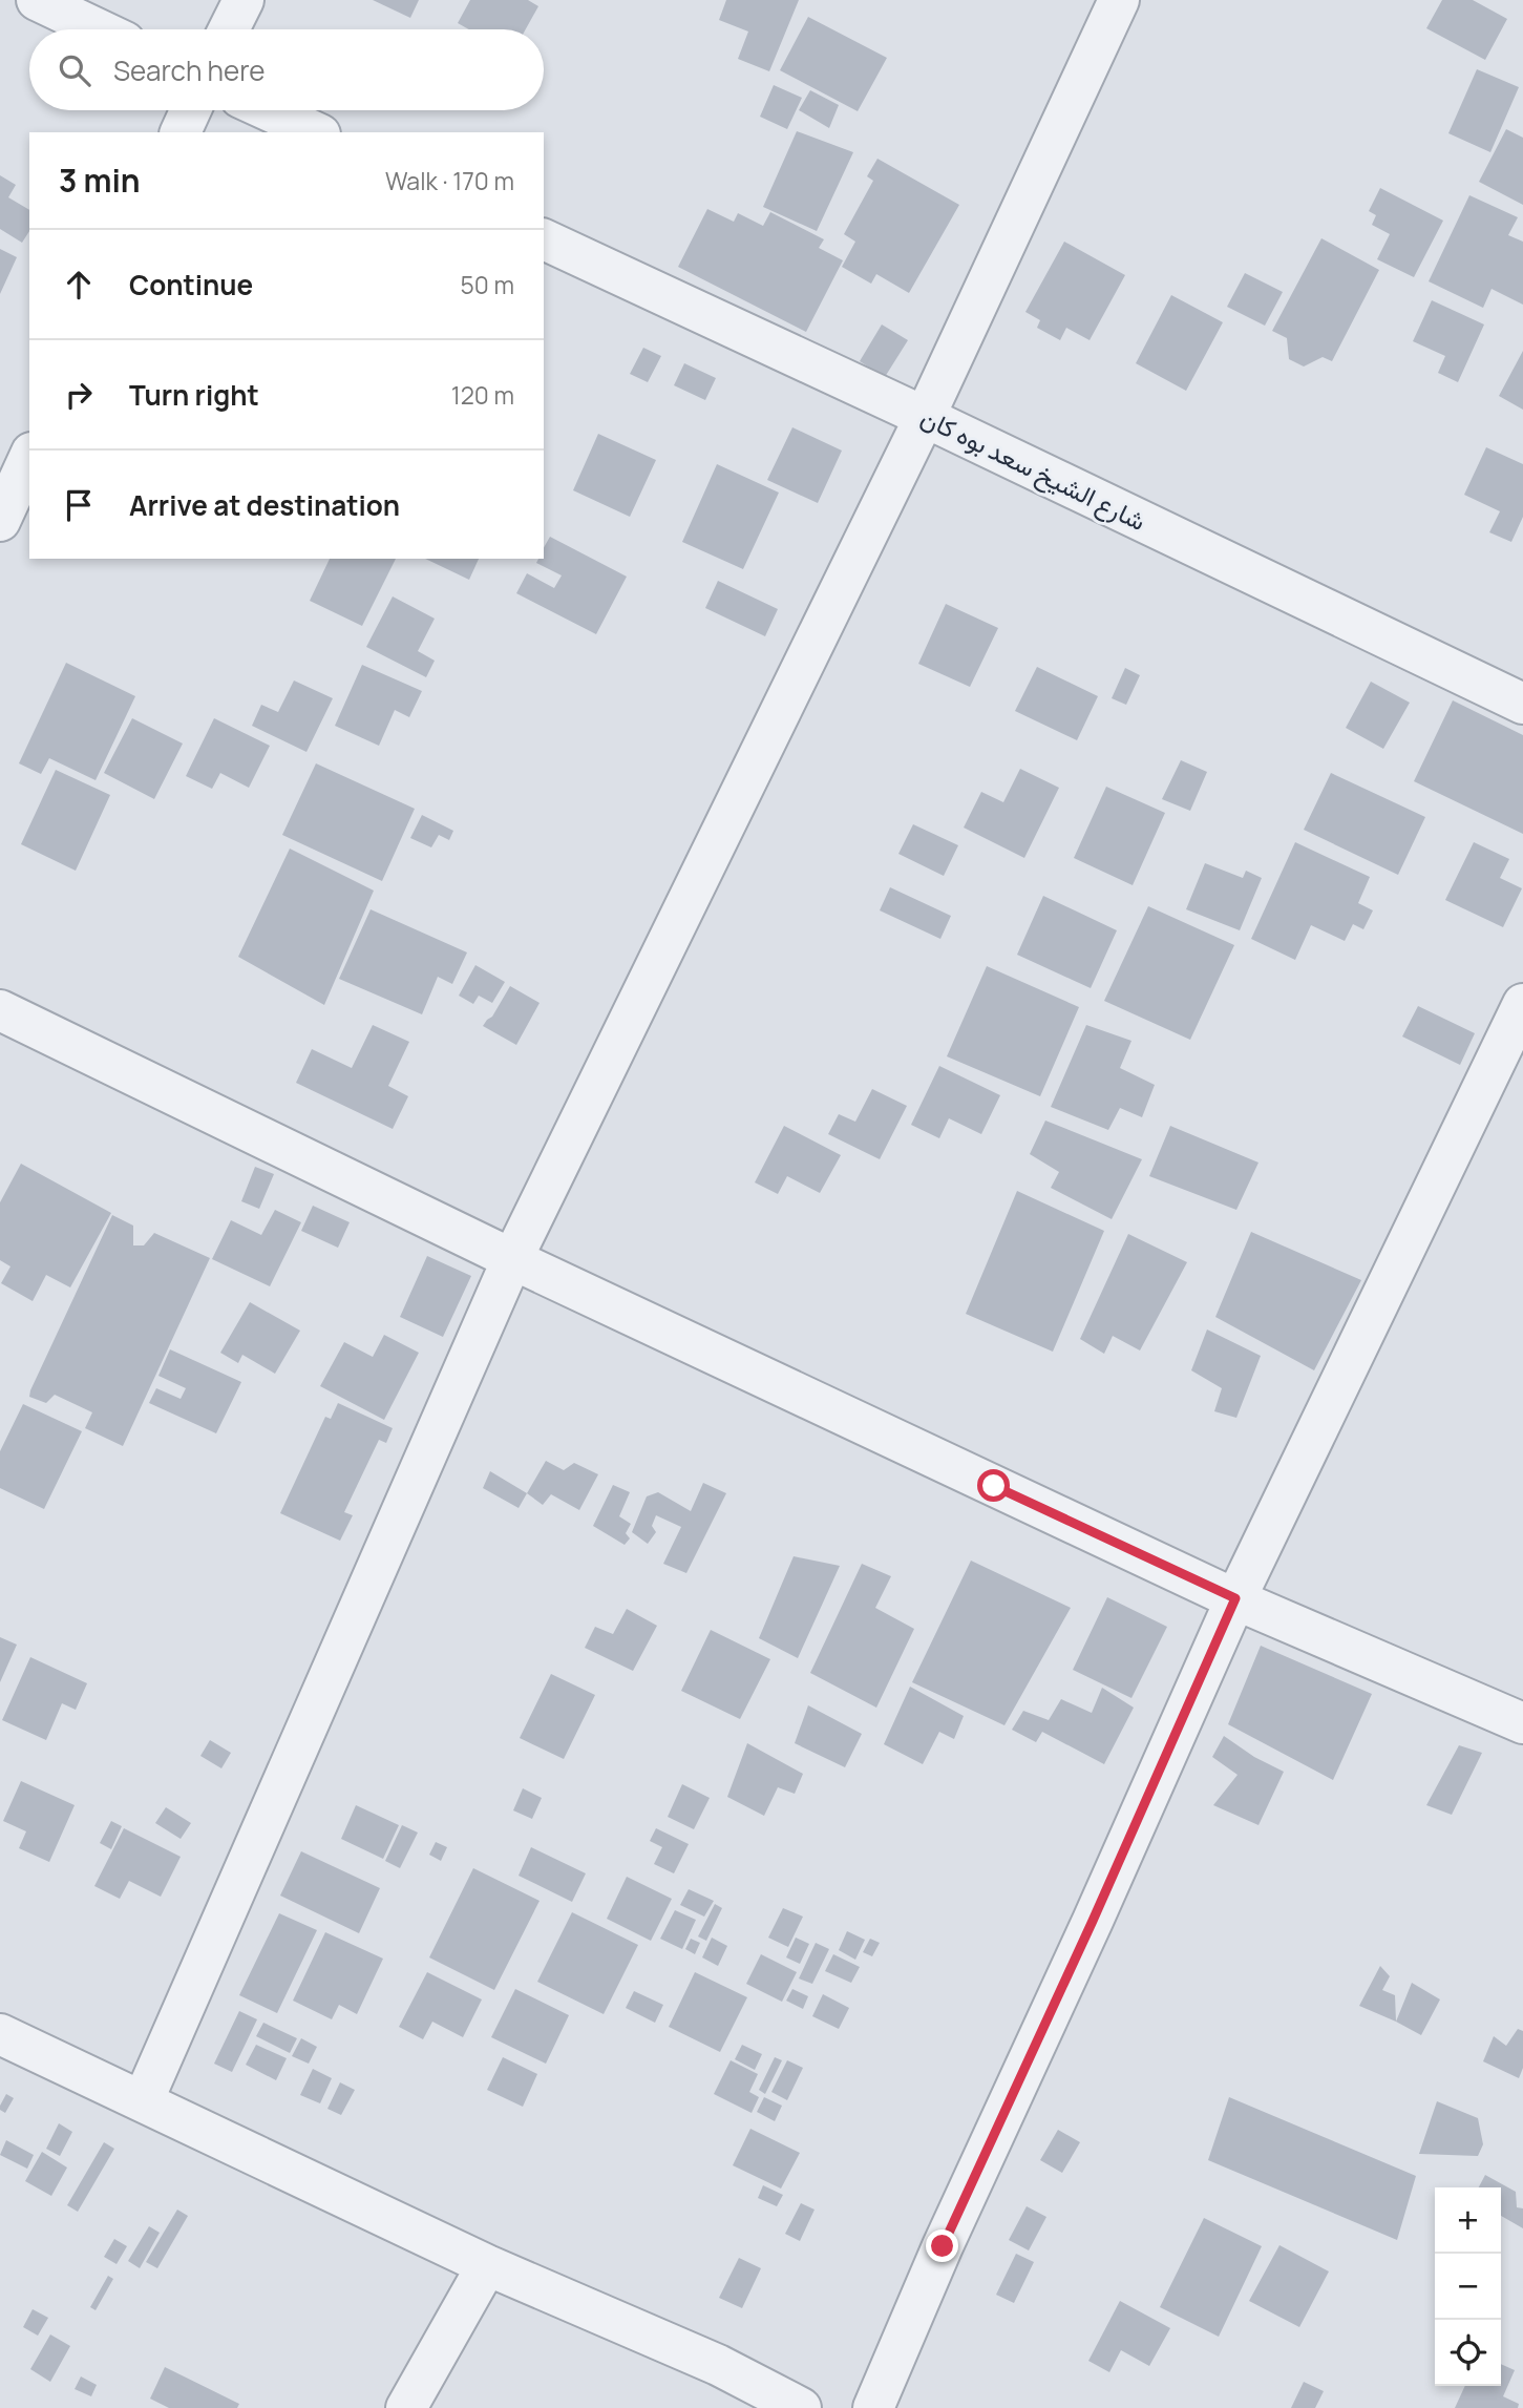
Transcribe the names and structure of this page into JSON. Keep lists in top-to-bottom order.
{
  "streets": {
    "street": ["شارع الشيخ سعد بوه كان"]
  },
  "page": {
    "search": "Search here",
    "heading": ["3 min", "Walk · 170 m"],
    "list": [
      ["Continue", "50 m"],
      ["Turn right", "120 m"],
      "Arrive at destination"
    ],
    "map_buttons": ["+", "−"]
  }
}
